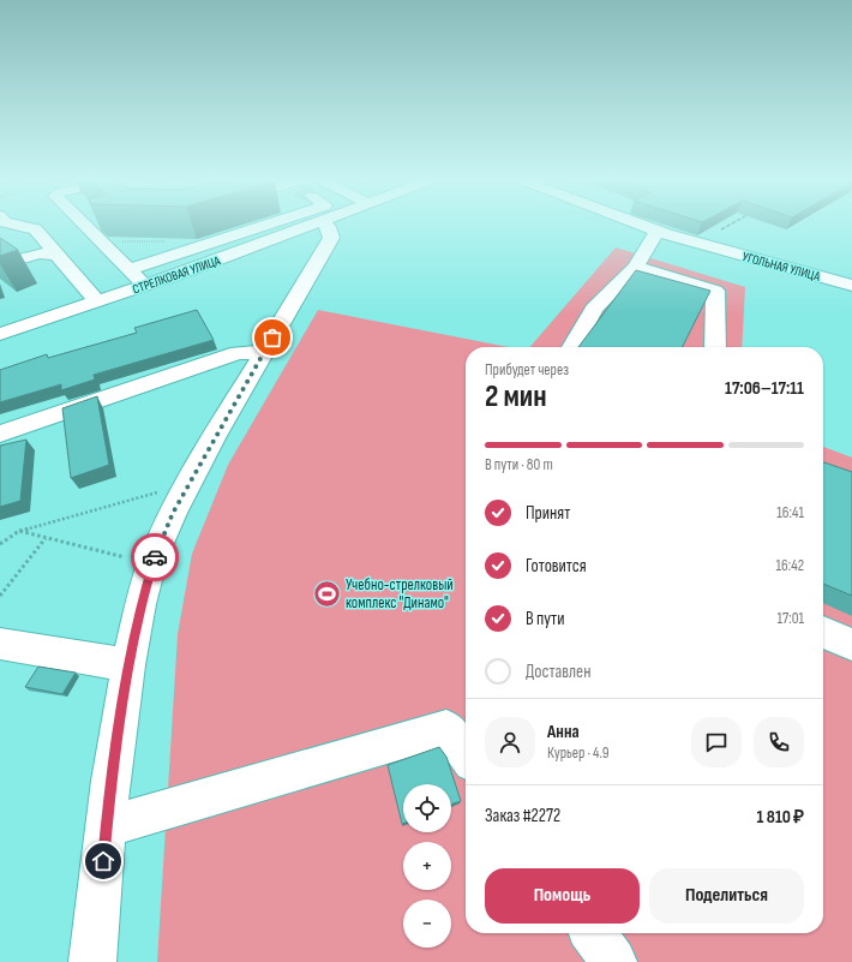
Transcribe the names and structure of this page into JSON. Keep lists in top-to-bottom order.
{
  "streets": {
    "street": ["УГОЛЬНАЯ УЛИЦА", "СТРЕЛКОВАЯ УЛИЦА"]
  },
  "places": {
    "sports": ["Учебно-стрелковый комплекс \"Динамо\""]
  },
  "page": {
    "heading": ["2 мин", "Прибудет через", "17:06–17:11"],
    "panel": [
      "Анна",
      "Курьер · 4.9",
      "Заказ #2272",
      "1 810 ₽"
    ],
    "bar": "В пути · 80 m",
    "list": [
      ["Принят", "16:41"],
      ["Готовится", "16:42"],
      ["В пути", "17:01"],
      "Доставлен"
    ],
    "map_buttons": ["+", "−"],
    "buttons": ["Помощь", "Поделиться"]
  }
}
